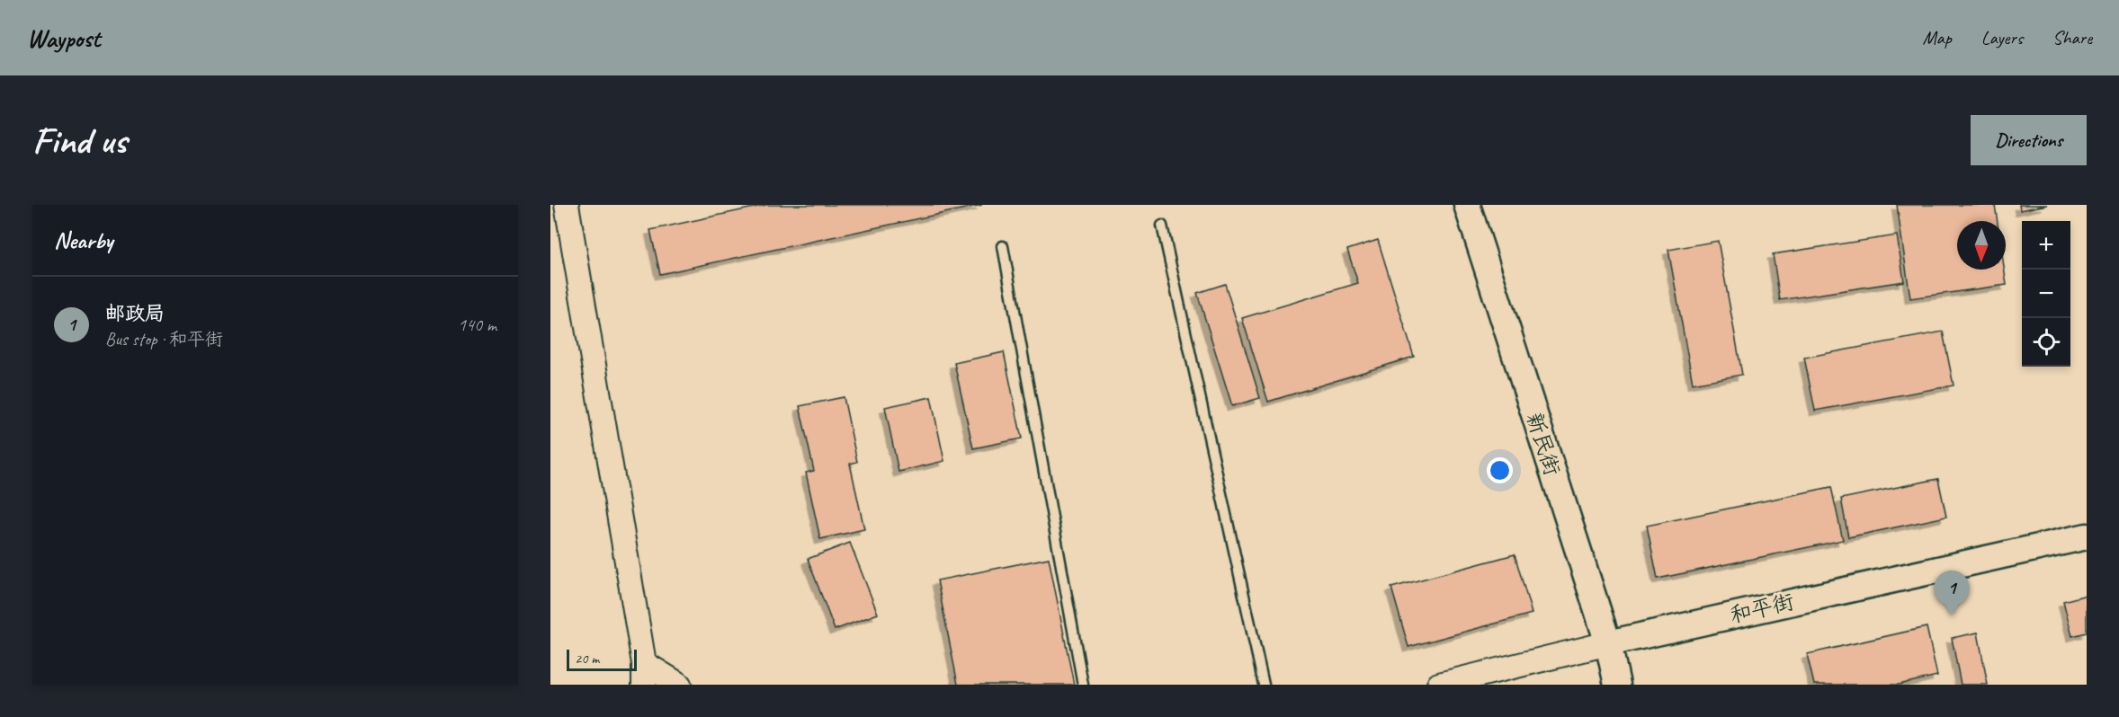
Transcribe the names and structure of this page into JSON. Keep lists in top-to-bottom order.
{
  "streets": {
    "main road": ["新民街", "和平街"]
  },
  "crossings": [
    ["新民街", "和平街"]
  ],
  "scale_bar": "20 m",
  "north": "bottom",
  "page": {
    "header": "Waypost",
    "nav": ["Map", "Layers", "Share"],
    "buttons": "Directions",
    "title": "Find us",
    "heading": "Nearby",
    "map_buttons": ["+", "−"],
    "list": [
      {
        "mark": "1",
        "name": "邮政局",
        "note": "Bus stop · 和平街",
        "value": "140 m"
      }
    ],
    "pins": "1",
    "scale": "20 m"
  }
}
